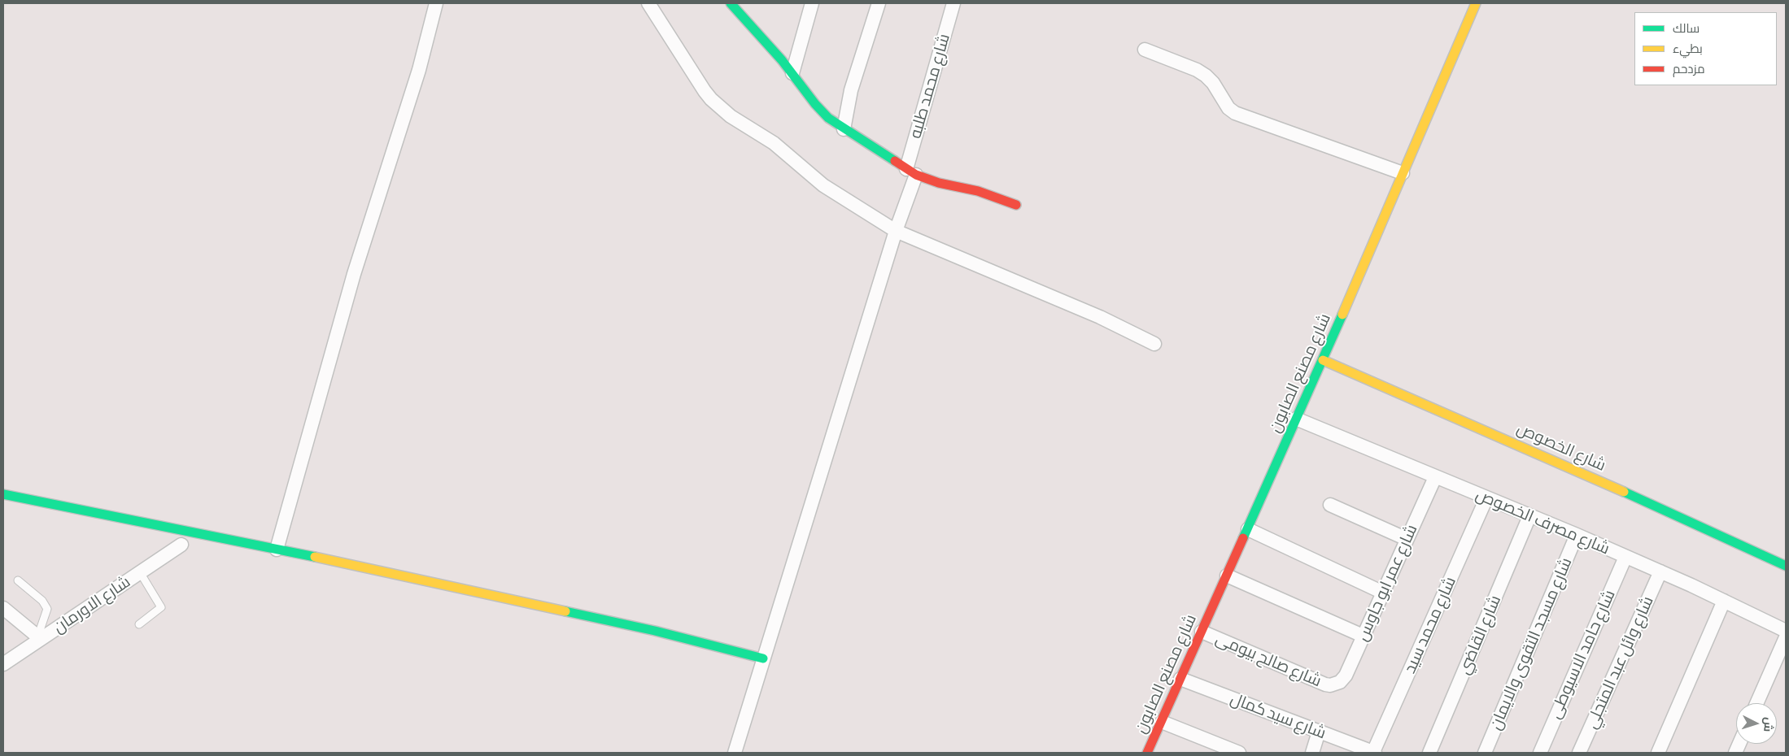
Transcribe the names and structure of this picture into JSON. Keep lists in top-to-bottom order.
{
  "streets": {
    "street": [
      "شارع محمد طلبه",
      "شارع مصنع الصابون",
      "شارع الخصوص",
      "شارع مصرف الخصوص",
      "شارع عمر ابو جاوس",
      "شارع الاورمان",
      "شارع محمد سيد",
      "شارع القاضي",
      "شارع مسجد التقوى والايمان",
      "شارع حامد الاسيوطى",
      "شارع صالح بيومى",
      "شارع وائل عبد المتجلي",
      "شارع سيد كمال"
    ]
  },
  "crossings": [
    ["شارع مصنع الصابون", "شارع الخصوص"],
    ["شارع مصنع الصابون", "شارع مصرف الخصوص"],
    ["شارع مصنع الصابون", "شارع صالح بيومى"],
    ["شارع مصنع الصابون", "شارع سيد كمال"],
    ["شارع مصرف الخصوص", "شارع عمر ابو جاوس"],
    ["شارع مصرف الخصوص", "شارع محمد سيد"],
    ["شارع مصرف الخصوص", "شارع القاضي"],
    ["شارع مصرف الخصوص", "شارع مسجد التقوى والايمان"],
    ["شارع مصرف الخصوص", "شارع حامد الاسيوطى"],
    ["شارع مصرف الخصوص", "شارع وائل عبد المتجلي"],
    ["شارع عمر ابو جاوس", "شارع صالح بيومى"],
    ["شارع محمد سيد", "شارع سيد كمال"]
  ],
  "legend": ["سالك", "بطيء", "مزدحم"],
  "north": "right"
}
